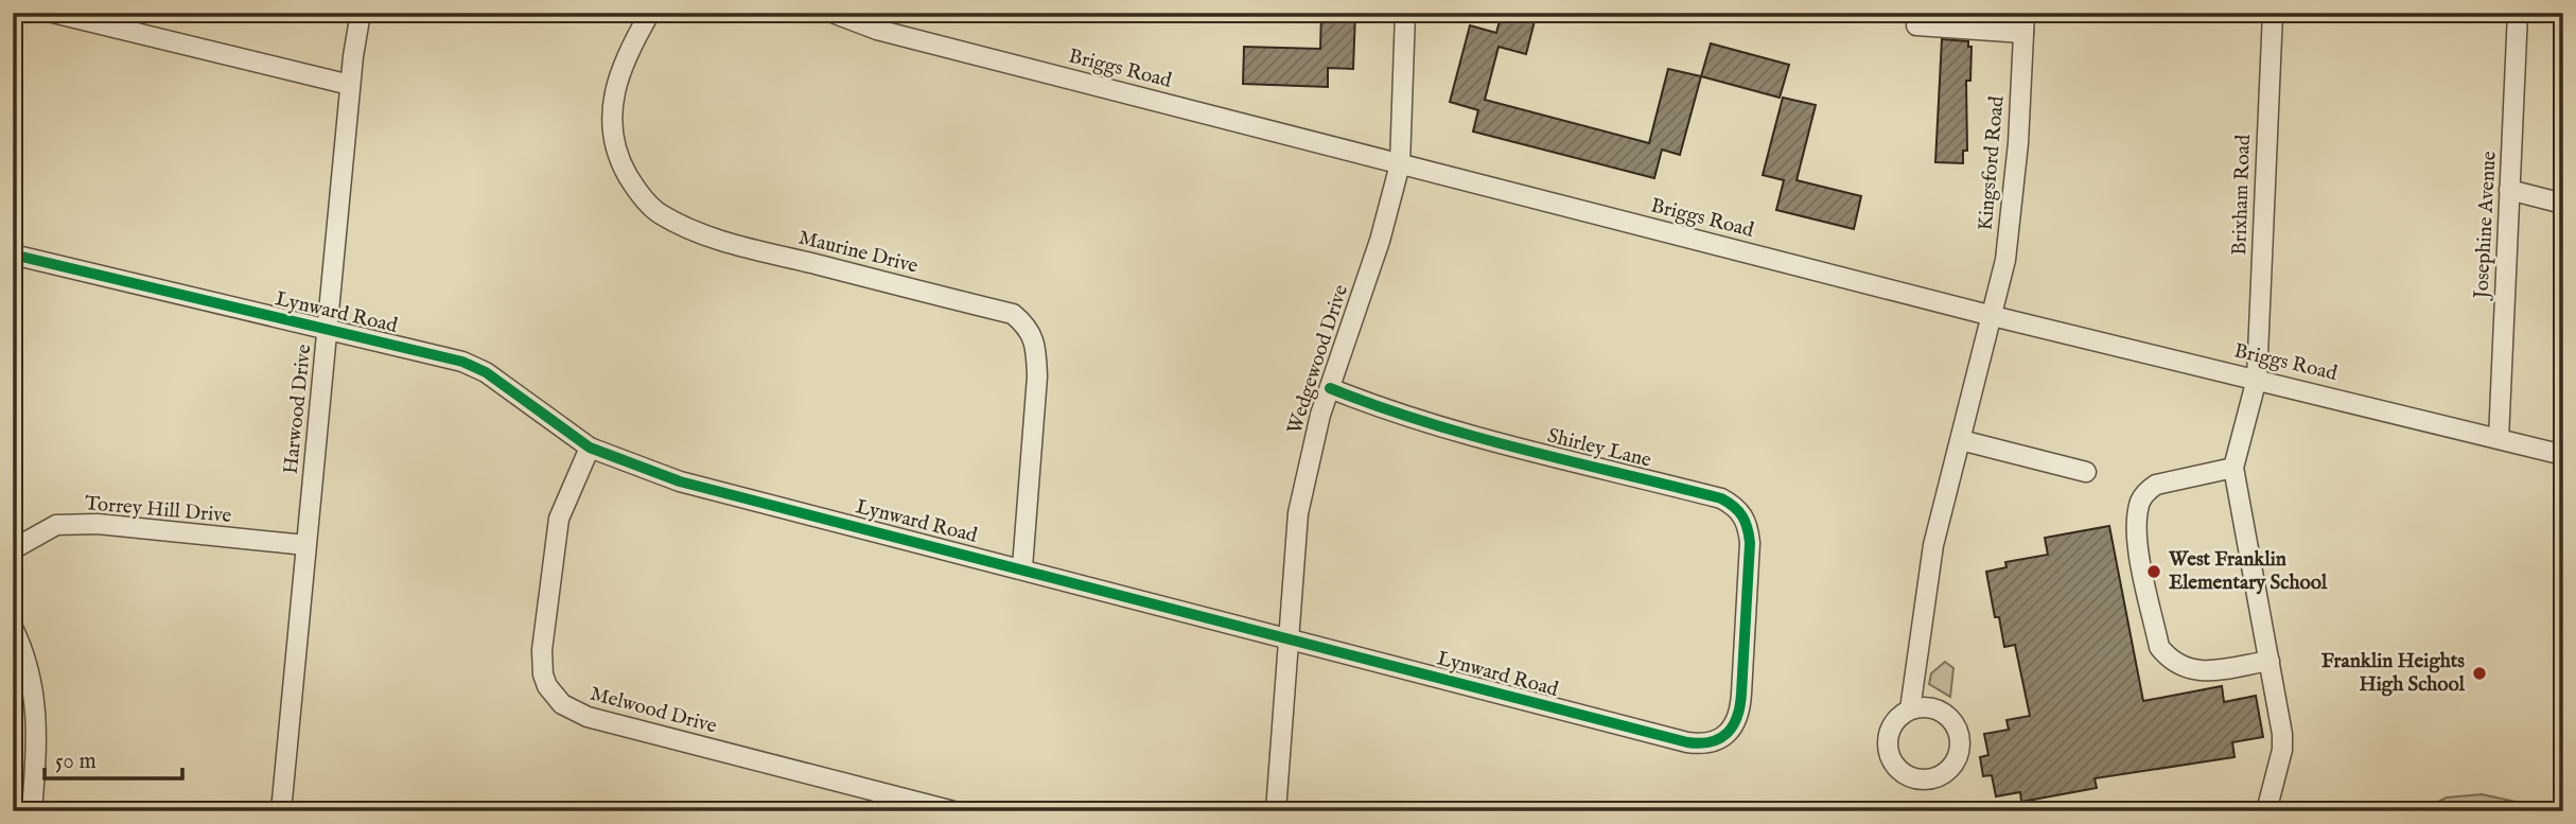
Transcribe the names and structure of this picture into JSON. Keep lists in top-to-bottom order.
{
  "streets": {
    "street": [
      "Briggs Road",
      "Kingsford Road",
      "Brixham Road",
      "Josephine Avenue",
      "Maurine Drive",
      "Lynward Road",
      "Wedgewood Drive",
      "Harwood Drive",
      "Shirley Lane",
      "Torrey Hill Drive",
      "Melwood Drive"
    ]
  },
  "crossings": [
    ["Briggs Road", "Kingsford Road"],
    ["Briggs Road", "Brixham Road"],
    ["Briggs Road", "Josephine Avenue"],
    ["Briggs Road", "Wedgewood Drive"],
    ["Maurine Drive", "Lynward Road"],
    ["Lynward Road", "Wedgewood Drive"],
    ["Lynward Road", "Harwood Drive"],
    ["Lynward Road", "Shirley Lane"],
    ["Lynward Road", "Melwood Drive"],
    ["Wedgewood Drive", "Shirley Lane"],
    ["Harwood Drive", "Torrey Hill Drive"]
  ],
  "places": ["West Franklin Elementary School", "Franklin Heights High School"],
  "scale_bar": "50 m"
}
